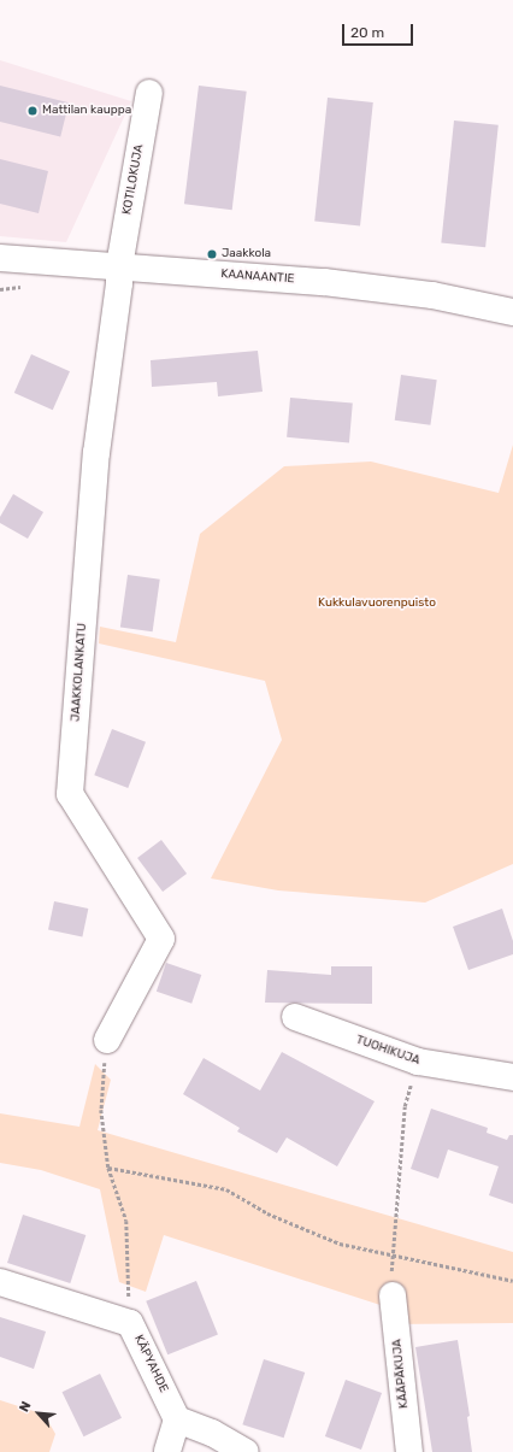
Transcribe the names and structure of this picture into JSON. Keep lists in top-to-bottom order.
{
  "streets": {
    "street": [
      "KOTILOKUJA",
      "KAANAANTIE",
      "JAAKKOLANKATU",
      "TUOHIKUJA",
      "KÄPYAHDE",
      "KÄÄPÄKUJA"
    ]
  },
  "crossings": [
    ["KOTILOKUJA", "KAANAANTIE"],
    ["KOTILOKUJA", "JAAKKOLANKATU"],
    ["KAANAANTIE", "JAAKKOLANKATU"]
  ],
  "parks": ["Kukkulavuorenpuisto"],
  "places": ["Mattilan kauppa", "Jaakkola"],
  "scale_bar": "20 m",
  "north": "top left"
}
